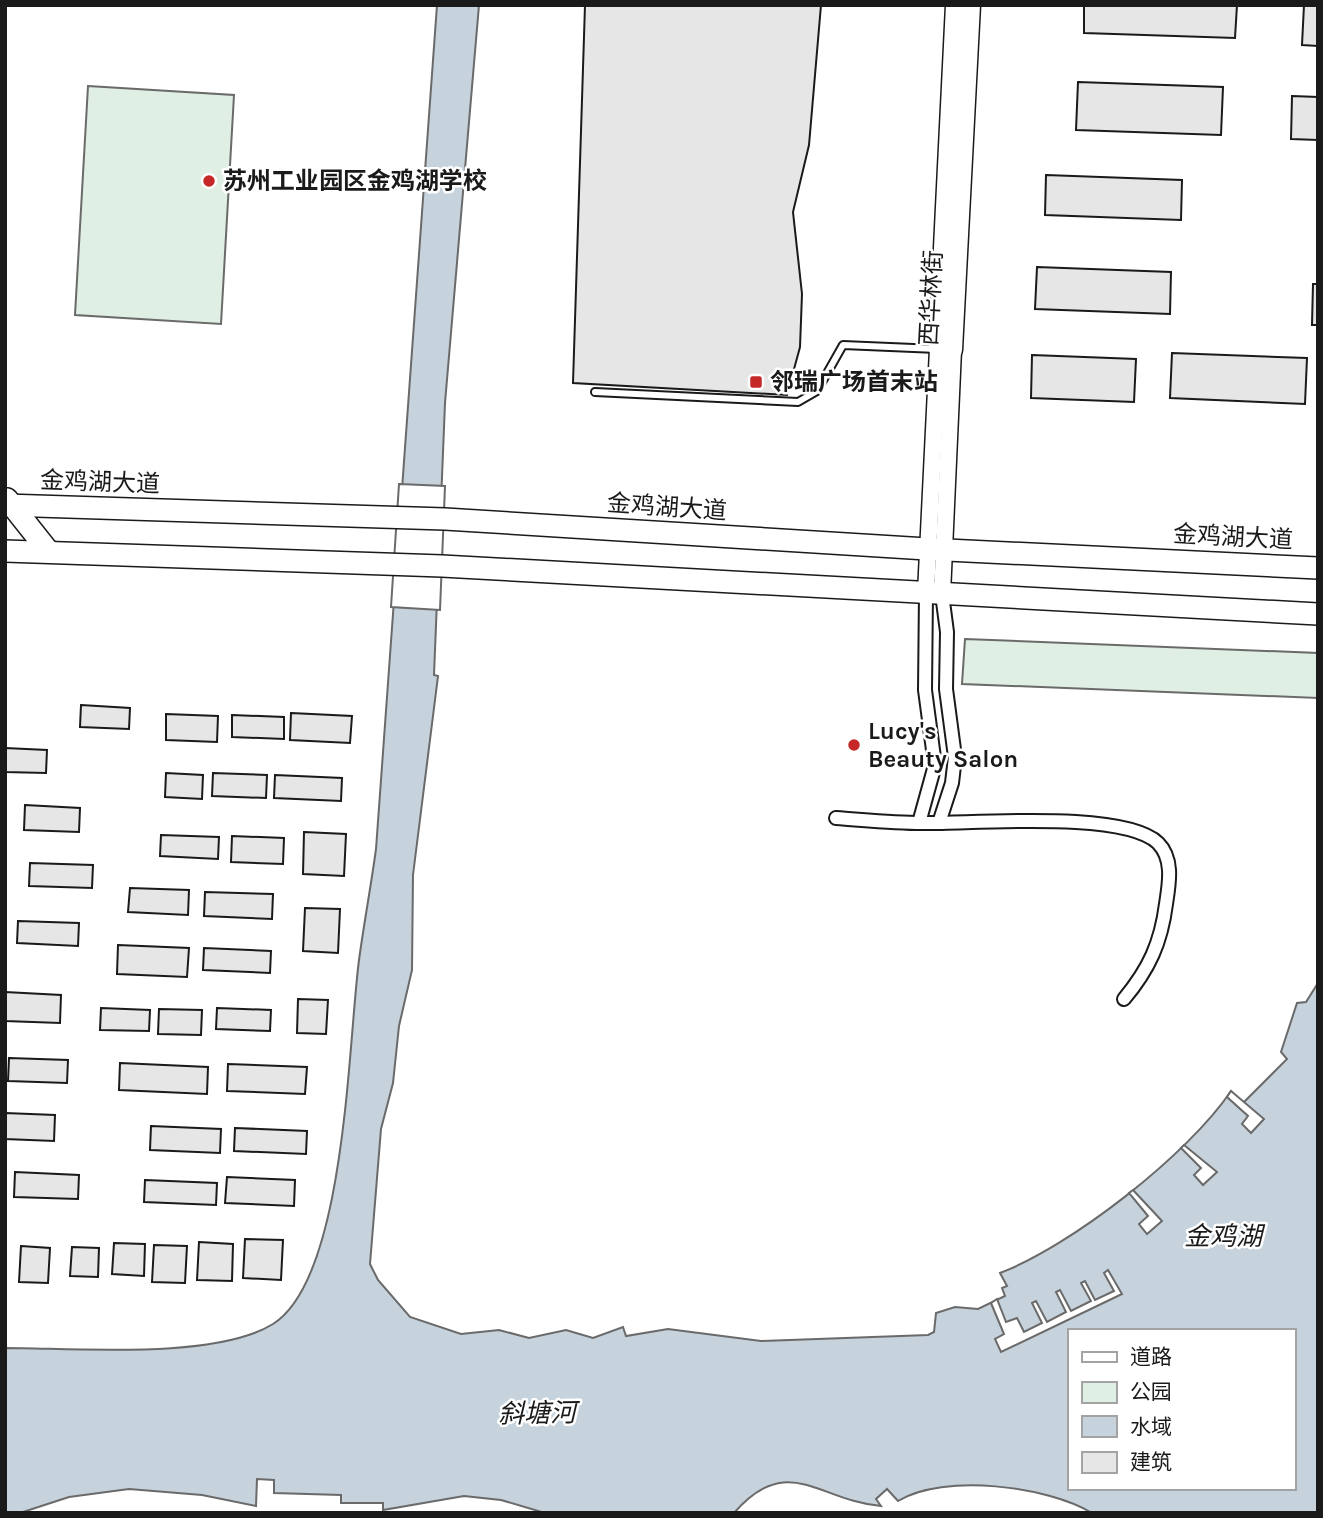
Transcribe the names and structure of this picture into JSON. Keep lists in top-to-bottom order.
{
  "streets": {
    "main road": ["西华林街", "金鸡湖大道"]
  },
  "crossings": [
    ["西华林街", "金鸡湖大道"]
  ],
  "water": ["金鸡湖", "斜塘河"],
  "places": {
    "other": ["苏州工业园区金鸡湖学校", "Lucy's Beauty Salon"],
    "transit": ["邻瑞广场首末站"]
  },
  "legend": [
    "道路",
    "公园",
    "水域",
    "建筑"
  ]
}
